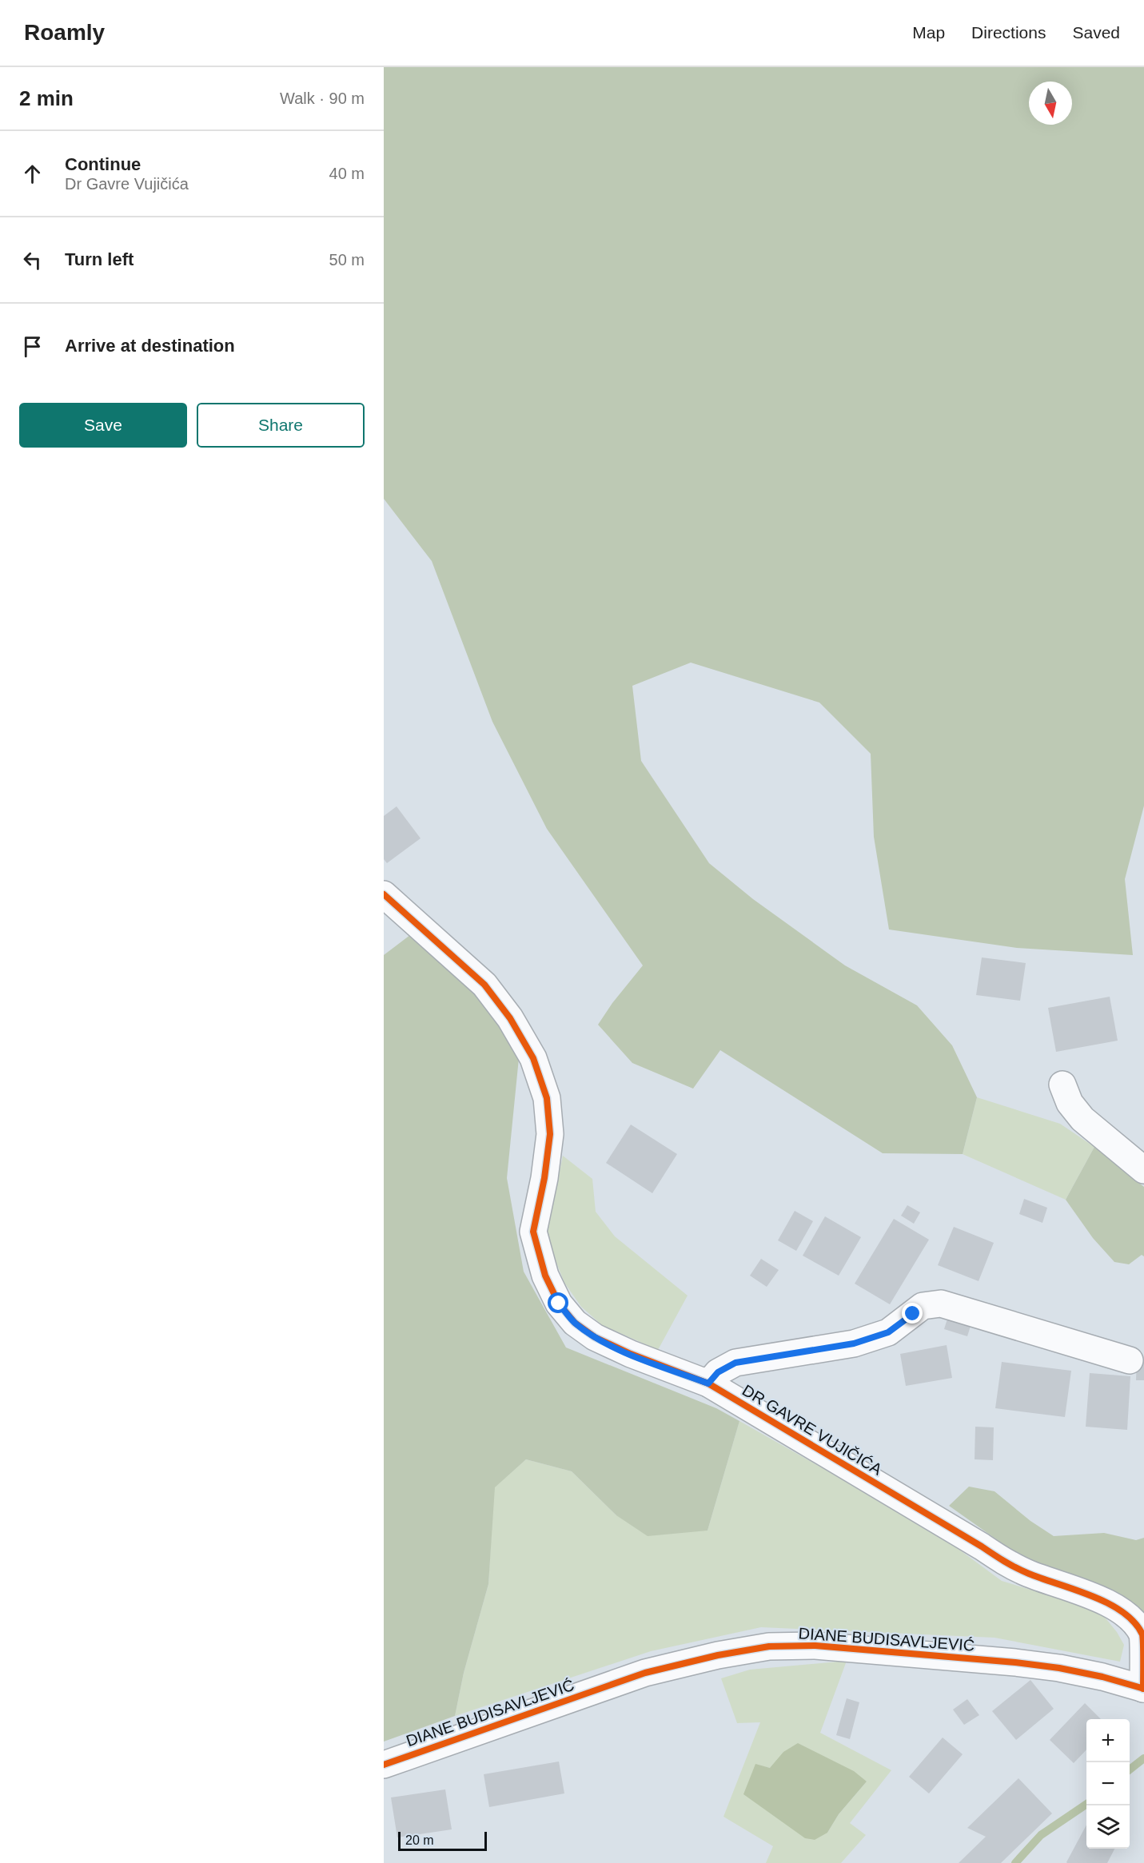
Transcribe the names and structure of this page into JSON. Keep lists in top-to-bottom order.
{
  "streets": {
    "street": ["DR GAVRE VUJIČIĆA", "DIANE BUDISAVLJEVIĆ"]
  },
  "crossings": [
    ["DR GAVRE VUJIČIĆA", "DIANE BUDISAVLJEVIĆ"]
  ],
  "scale_bar": "20 m",
  "north": "bottom",
  "page": {
    "header": "Roamly",
    "nav": ["Map", "Directions", "Saved"],
    "heading": ["2 min", "Walk · 90 m"],
    "list": [
      ["Continue", "Dr Gavre Vujičića", "40 m"],
      ["Turn left", "50 m"],
      "Arrive at destination"
    ],
    "buttons": ["Save", "Share"],
    "map_buttons": ["+", "−"],
    "scale": "20 m"
  }
}
